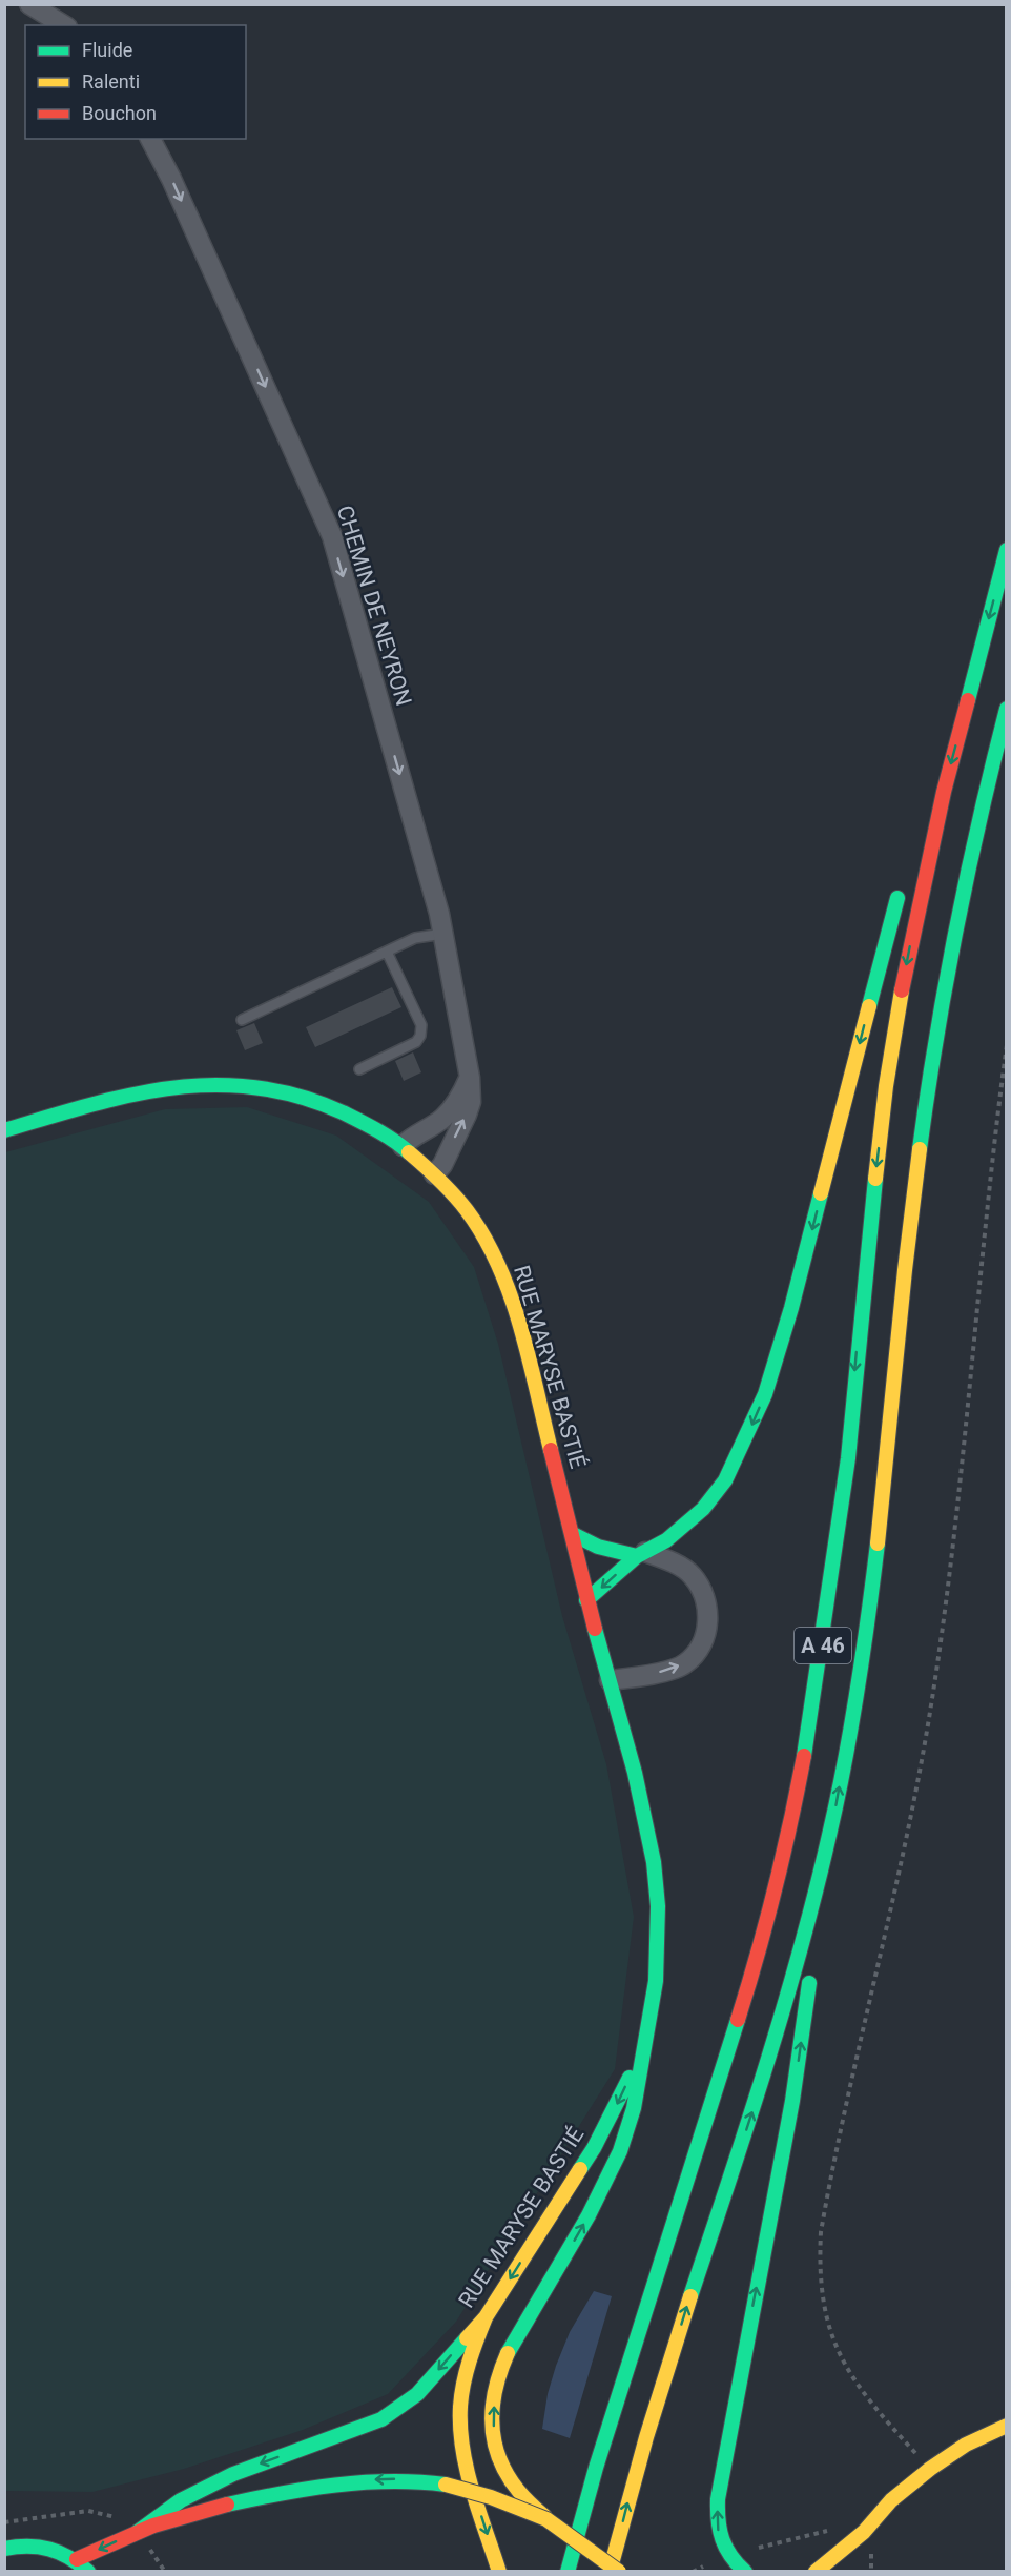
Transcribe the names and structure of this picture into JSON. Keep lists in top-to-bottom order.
{
  "streets": {
    "main road": ["RUE MARYSE BASTIÉ", "A 46"],
    "street": ["CHEMIN DE NEYRON"]
  },
  "crossings": [
    ["CHEMIN DE NEYRON", "RUE MARYSE BASTIÉ"]
  ],
  "one_way": ["CHEMIN DE NEYRON"],
  "legend": ["Fluide", "Ralenti", "Bouchon"]
}
